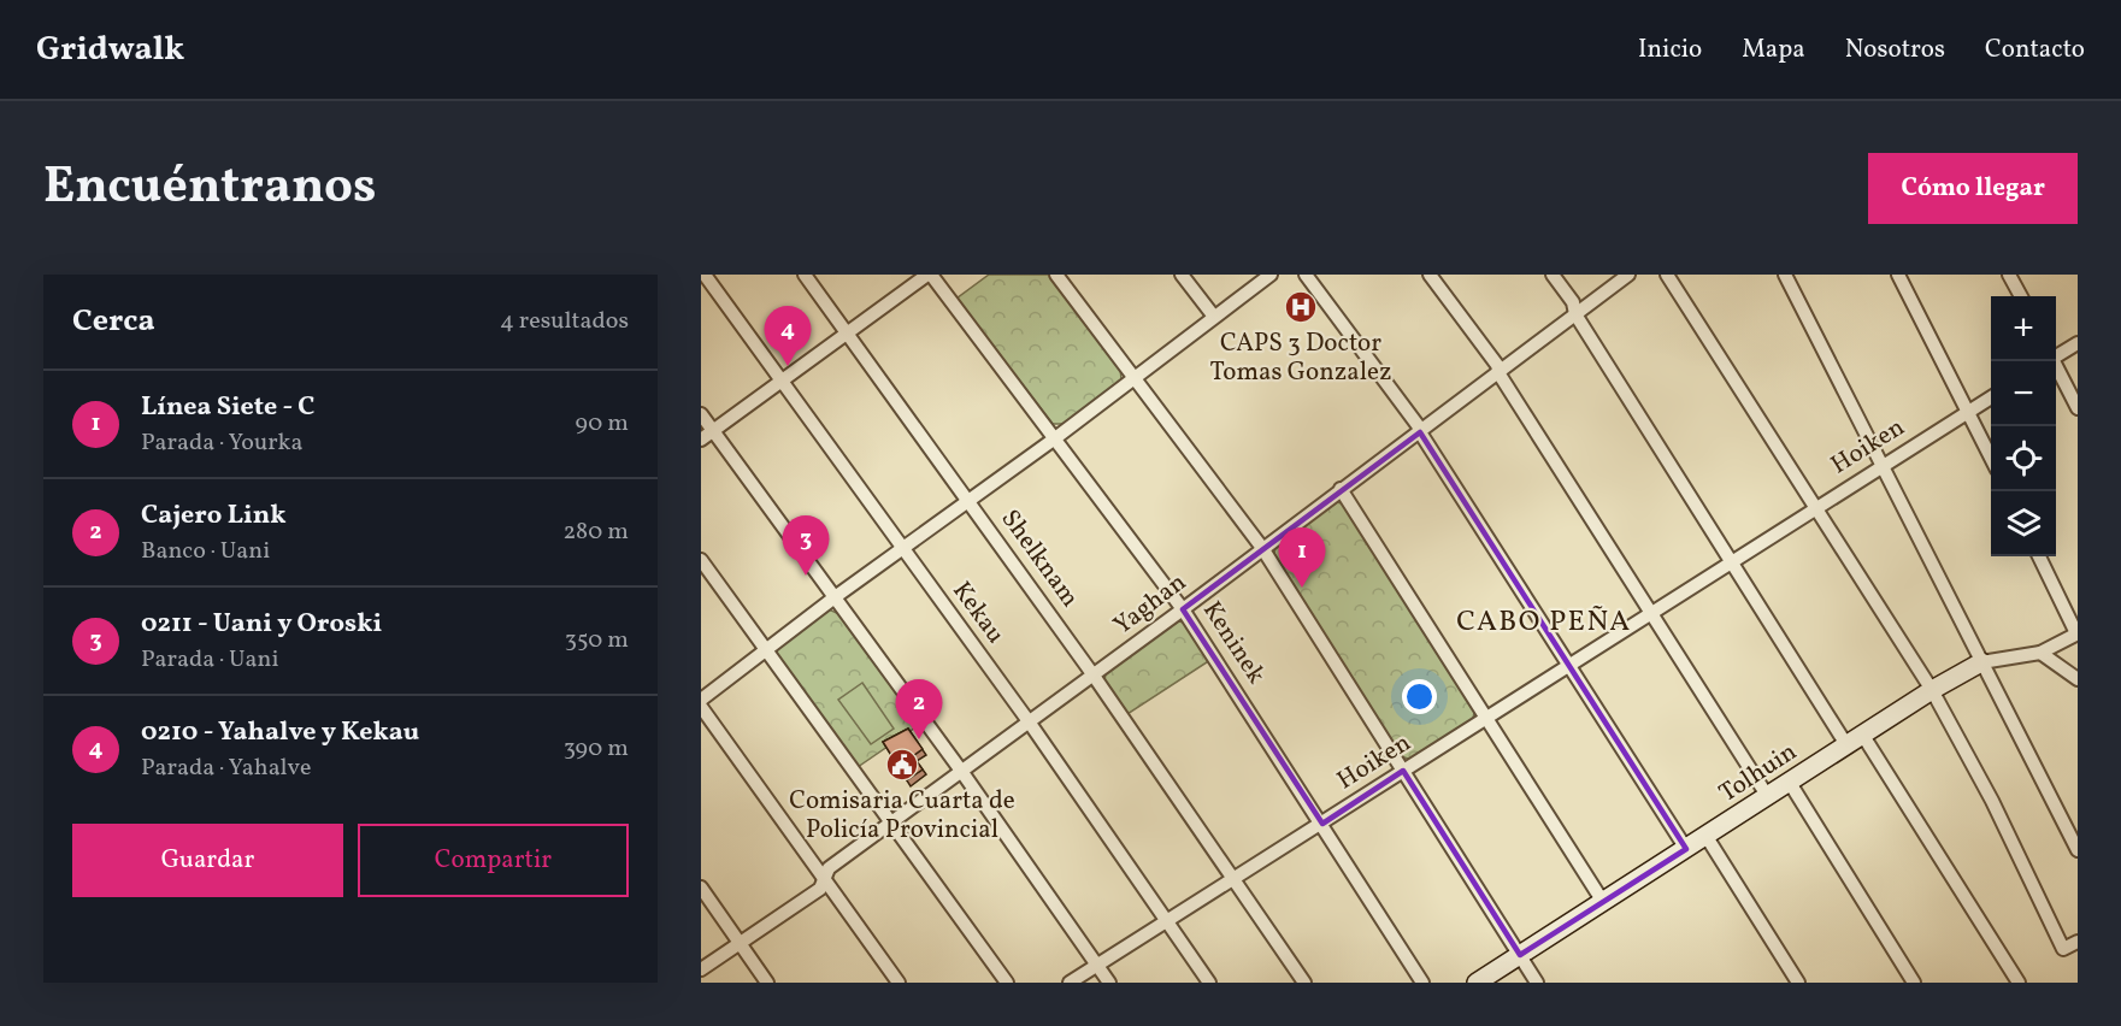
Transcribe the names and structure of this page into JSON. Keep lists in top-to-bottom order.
{
  "streets": {
    "street": [
      "Hoiken",
      "Shelknam",
      "Yaghan",
      "Kekau",
      "Keninek",
      "Tolhuin"
    ]
  },
  "crossings": [
    ["Hoiken", "Shelknam"],
    ["Hoiken", "Kekau"],
    ["Hoiken", "Keninek"],
    ["Shelknam", "Yaghan"],
    ["Yaghan", "Kekau"],
    ["Yaghan", "Keninek"]
  ],
  "districts": ["CABO PEÑA"],
  "places": {
    "hospital": ["CAPS 3 Doctor Tomas Gonzalez"],
    "public building": ["Comisaria Cuarta de Policía Provincial"]
  },
  "page": {
    "header": "Gridwalk",
    "nav": [
      "Inicio",
      "Mapa",
      "Nosotros",
      "Contacto"
    ],
    "title": "Encuéntranos",
    "buttons": [
      "Cómo llegar",
      ["Guardar", "Compartir"]
    ],
    "heading": ["Cerca", "4 resultados"],
    "map_buttons": ["+", "−"],
    "pins": [
      "4",
      "3",
      "1",
      "2"
    ],
    "list": [
      {
        "mark": "1",
        "name": "Línea Siete - C",
        "note": "Parada · Yourka",
        "value": "90 m"
      },
      {
        "mark": "2",
        "name": "Cajero Link",
        "note": "Banco · Uani",
        "value": "280 m"
      },
      {
        "mark": "3",
        "name": "0211 - Uani y Oroski",
        "note": "Parada · Uani",
        "value": "350 m"
      },
      {
        "mark": "4",
        "name": "0210 - Yahalve y Kekau",
        "note": "Parada · Yahalve",
        "value": "390 m"
      }
    ]
  }
}
